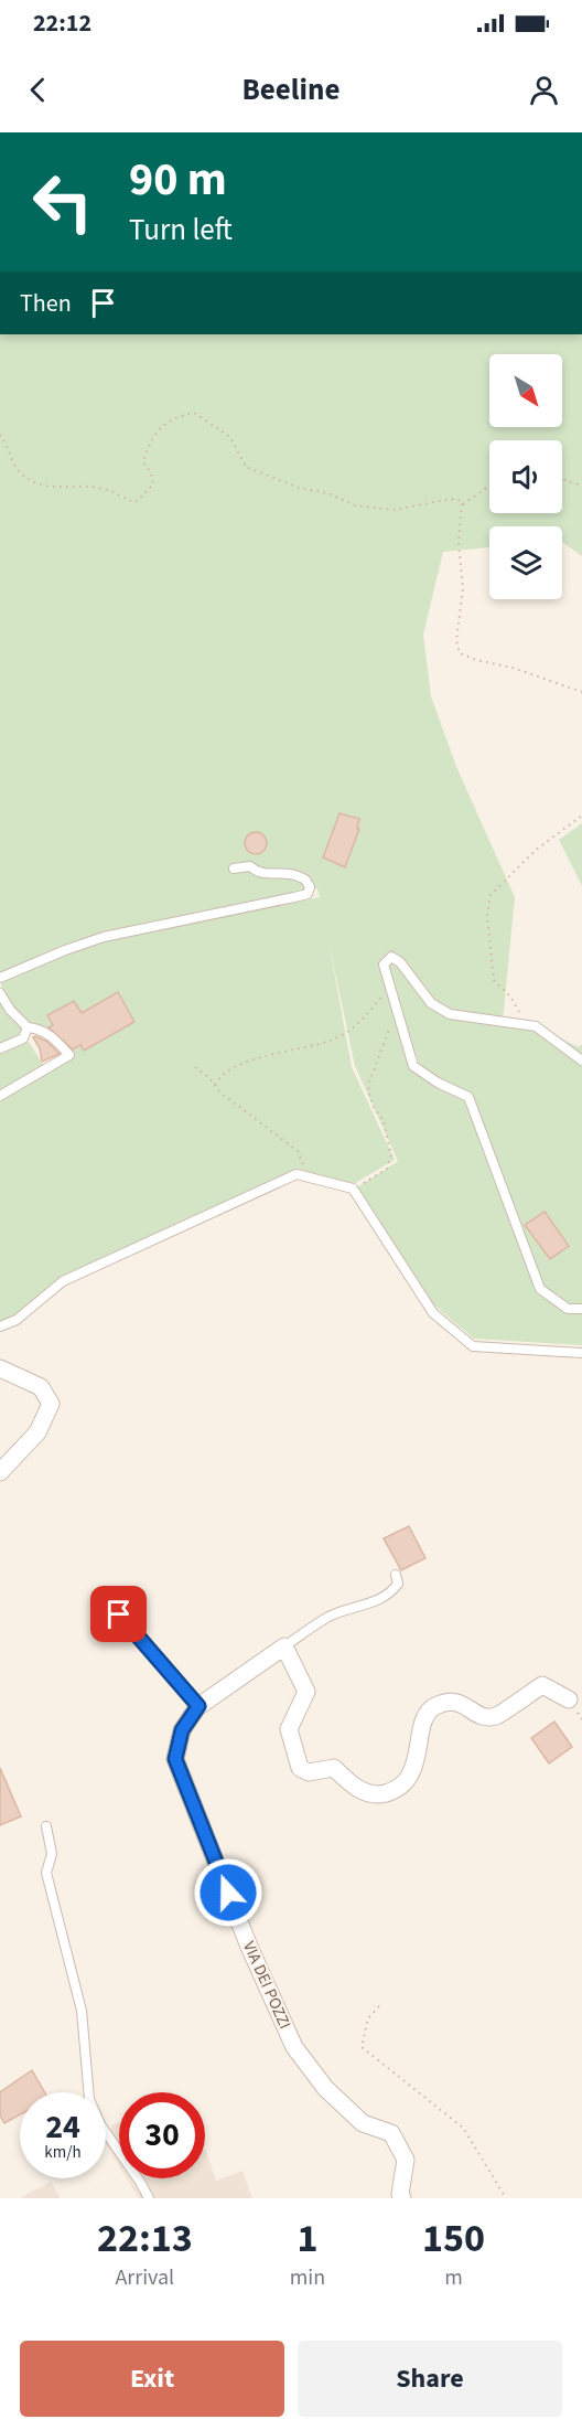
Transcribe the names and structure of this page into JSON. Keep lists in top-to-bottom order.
{
  "streets": {
    "street": ["VIA DEI POZZI"]
  },
  "north": "bottom right",
  "page": {
    "status": "22:12",
    "header": "Beeline",
    "turn": ["90 m", "Turn left"],
    "then": "Then",
    "speed": "24 km/h",
    "limit": "30",
    "eta": [
      "22:13",
      "Arrival",
      "1",
      "min",
      "150",
      "m"
    ],
    "buttons": ["Exit", "Share"]
  }
}
